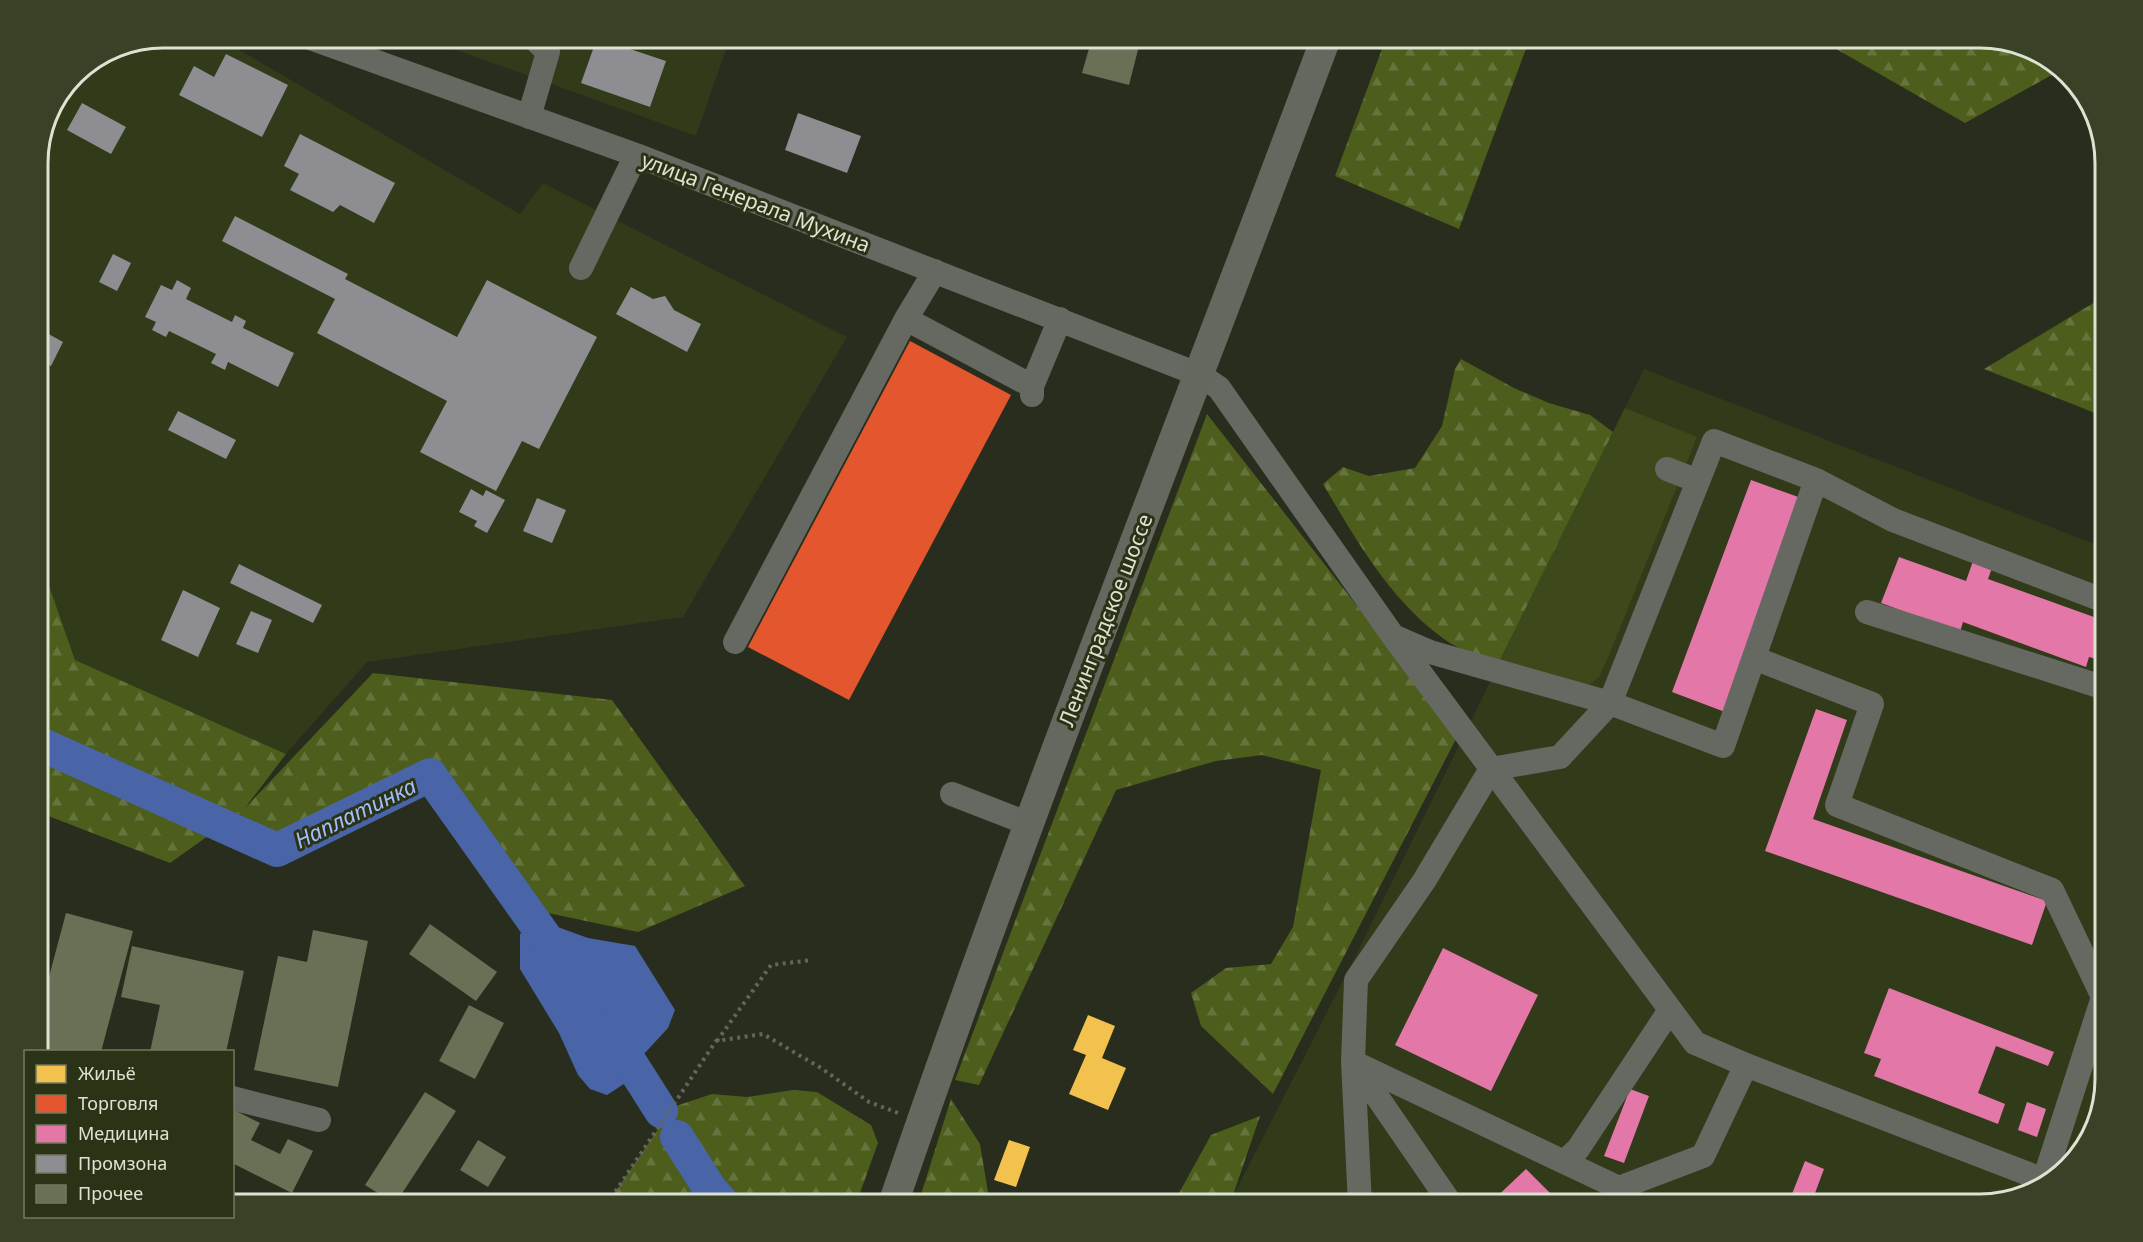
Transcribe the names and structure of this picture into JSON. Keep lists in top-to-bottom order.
{
  "streets": {
    "main road": ["Ленинградское шоссе"],
    "street": ["улица Генерала Мухина"]
  },
  "crossings": [
    ["улица Генерала Мухина", "Ленинградское шоссе"]
  ],
  "water": ["Наплатинка"],
  "legend": [
    "Жильё",
    "Торговля",
    "Медицина",
    "Промзона",
    "Прочее"
  ]
}
